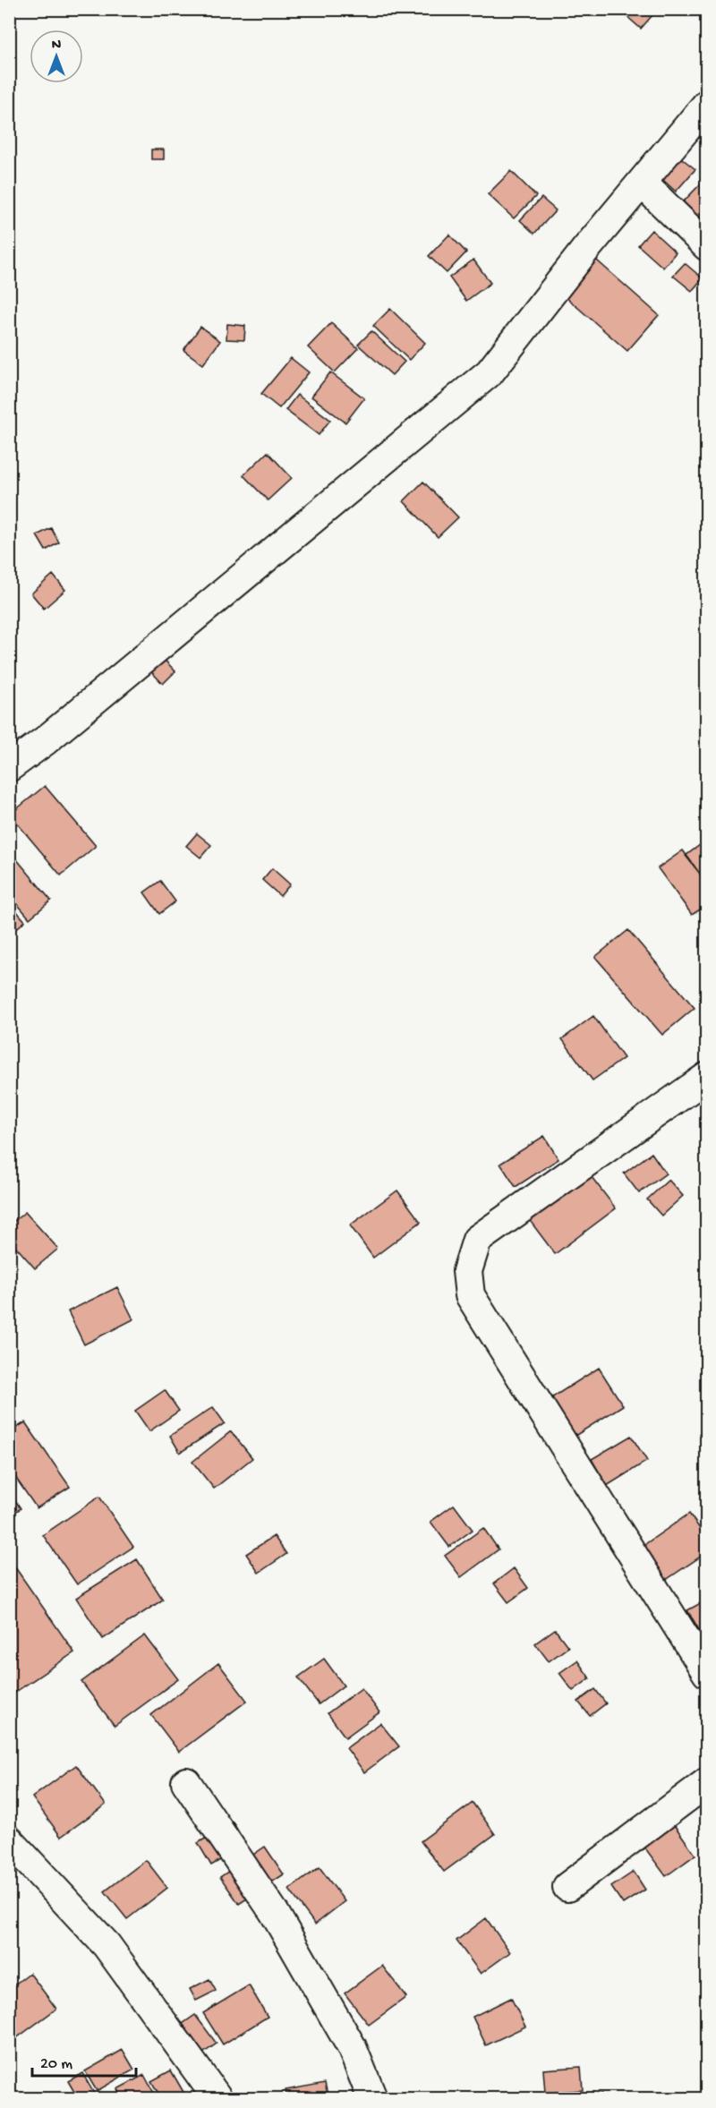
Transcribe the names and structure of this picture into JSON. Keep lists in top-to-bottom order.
{
  "scale_bar": "20 m",
  "north": "top"
}
